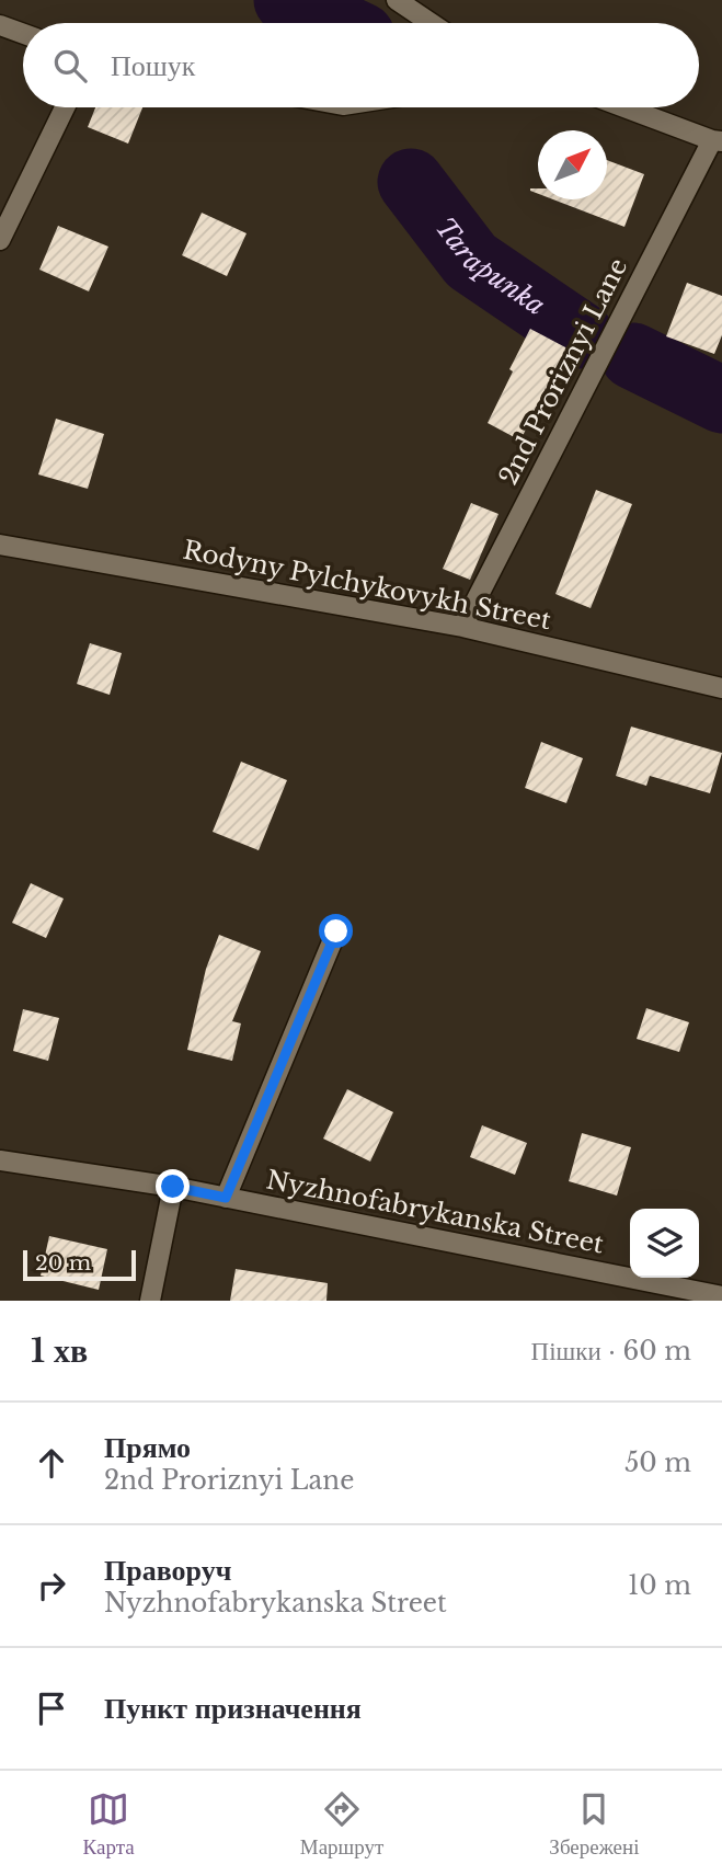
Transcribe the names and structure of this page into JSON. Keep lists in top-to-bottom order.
{
  "streets": {
    "street": ["2nd Proriznyi Lane", "Rodyny Pylchykovykh Street", "Nyzhnofabrykanska Street"]
  },
  "crossings": [
    ["2nd Proriznyi Lane", "Rodyny Pylchykovykh Street"]
  ],
  "water": ["Tarapunka"],
  "scale_bar": "20 m",
  "north": "top right",
  "page": {
    "search": "Пошук",
    "scale": "20 m",
    "heading": ["1 хв", "Пішки · 60 m"],
    "list": [
      ["Прямо", "2nd Proriznyi Lane", "50 m"],
      ["Праворуч", "Nyzhnofabrykanska Street", "10 m"],
      "Пункт призначення"
    ],
    "nav": ["Карта", "Маршрут", "Збережені"]
  }
}
